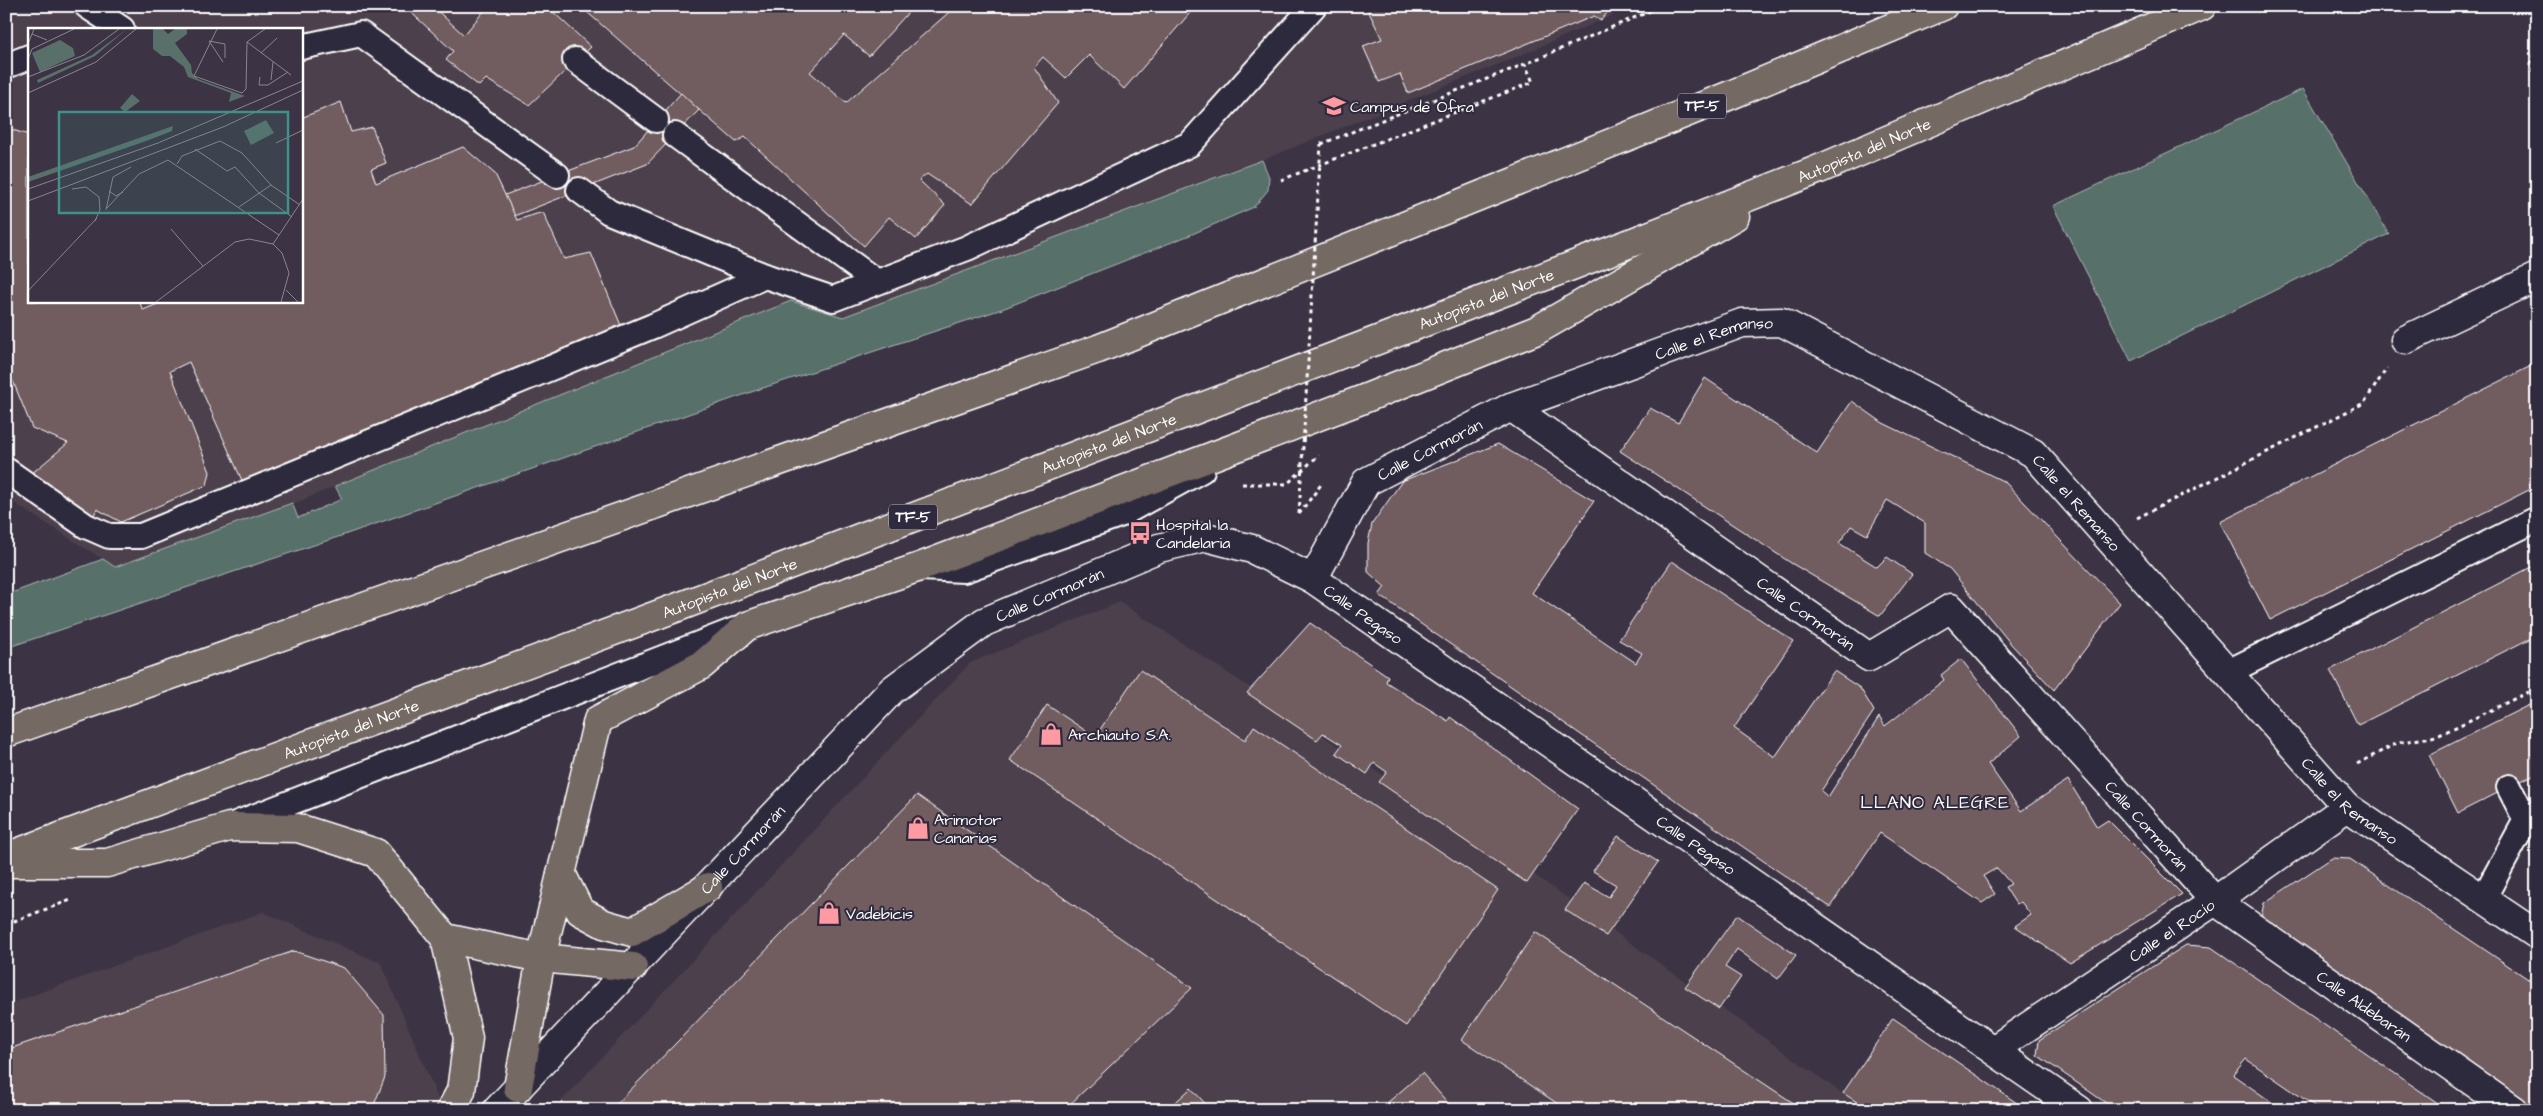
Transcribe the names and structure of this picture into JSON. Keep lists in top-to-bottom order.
{
  "streets": {
    "highway": ["TF-5", "Autopista del Norte"],
    "street": [
      "Calle el Remanso",
      "Calle Cormorán",
      "Calle Pegaso",
      "Calle el Rocío",
      "Calle Aldebarán"
    ]
  },
  "crossings": [
    ["Calle el Remanso", "Calle Cormorán"],
    ["Calle el Remanso", "Calle el Rocío"],
    ["Calle Cormorán", "Calle Pegaso"],
    ["Calle Cormorán", "Calle el Rocío"],
    ["Calle Cormorán", "Calle Aldebarán"],
    ["Calle Pegaso", "Calle el Rocío"],
    ["Calle el Rocío", "Calle Aldebarán"]
  ],
  "districts": ["LLANO ALEGRE"],
  "places": {
    "school or university": ["Campus de Ofra"],
    "bus stop": ["Hospital la Candelaria"],
    "shop": ["Archiauto S.A.", "Arimotor Canarias", "Vadebicis"]
  }
}
